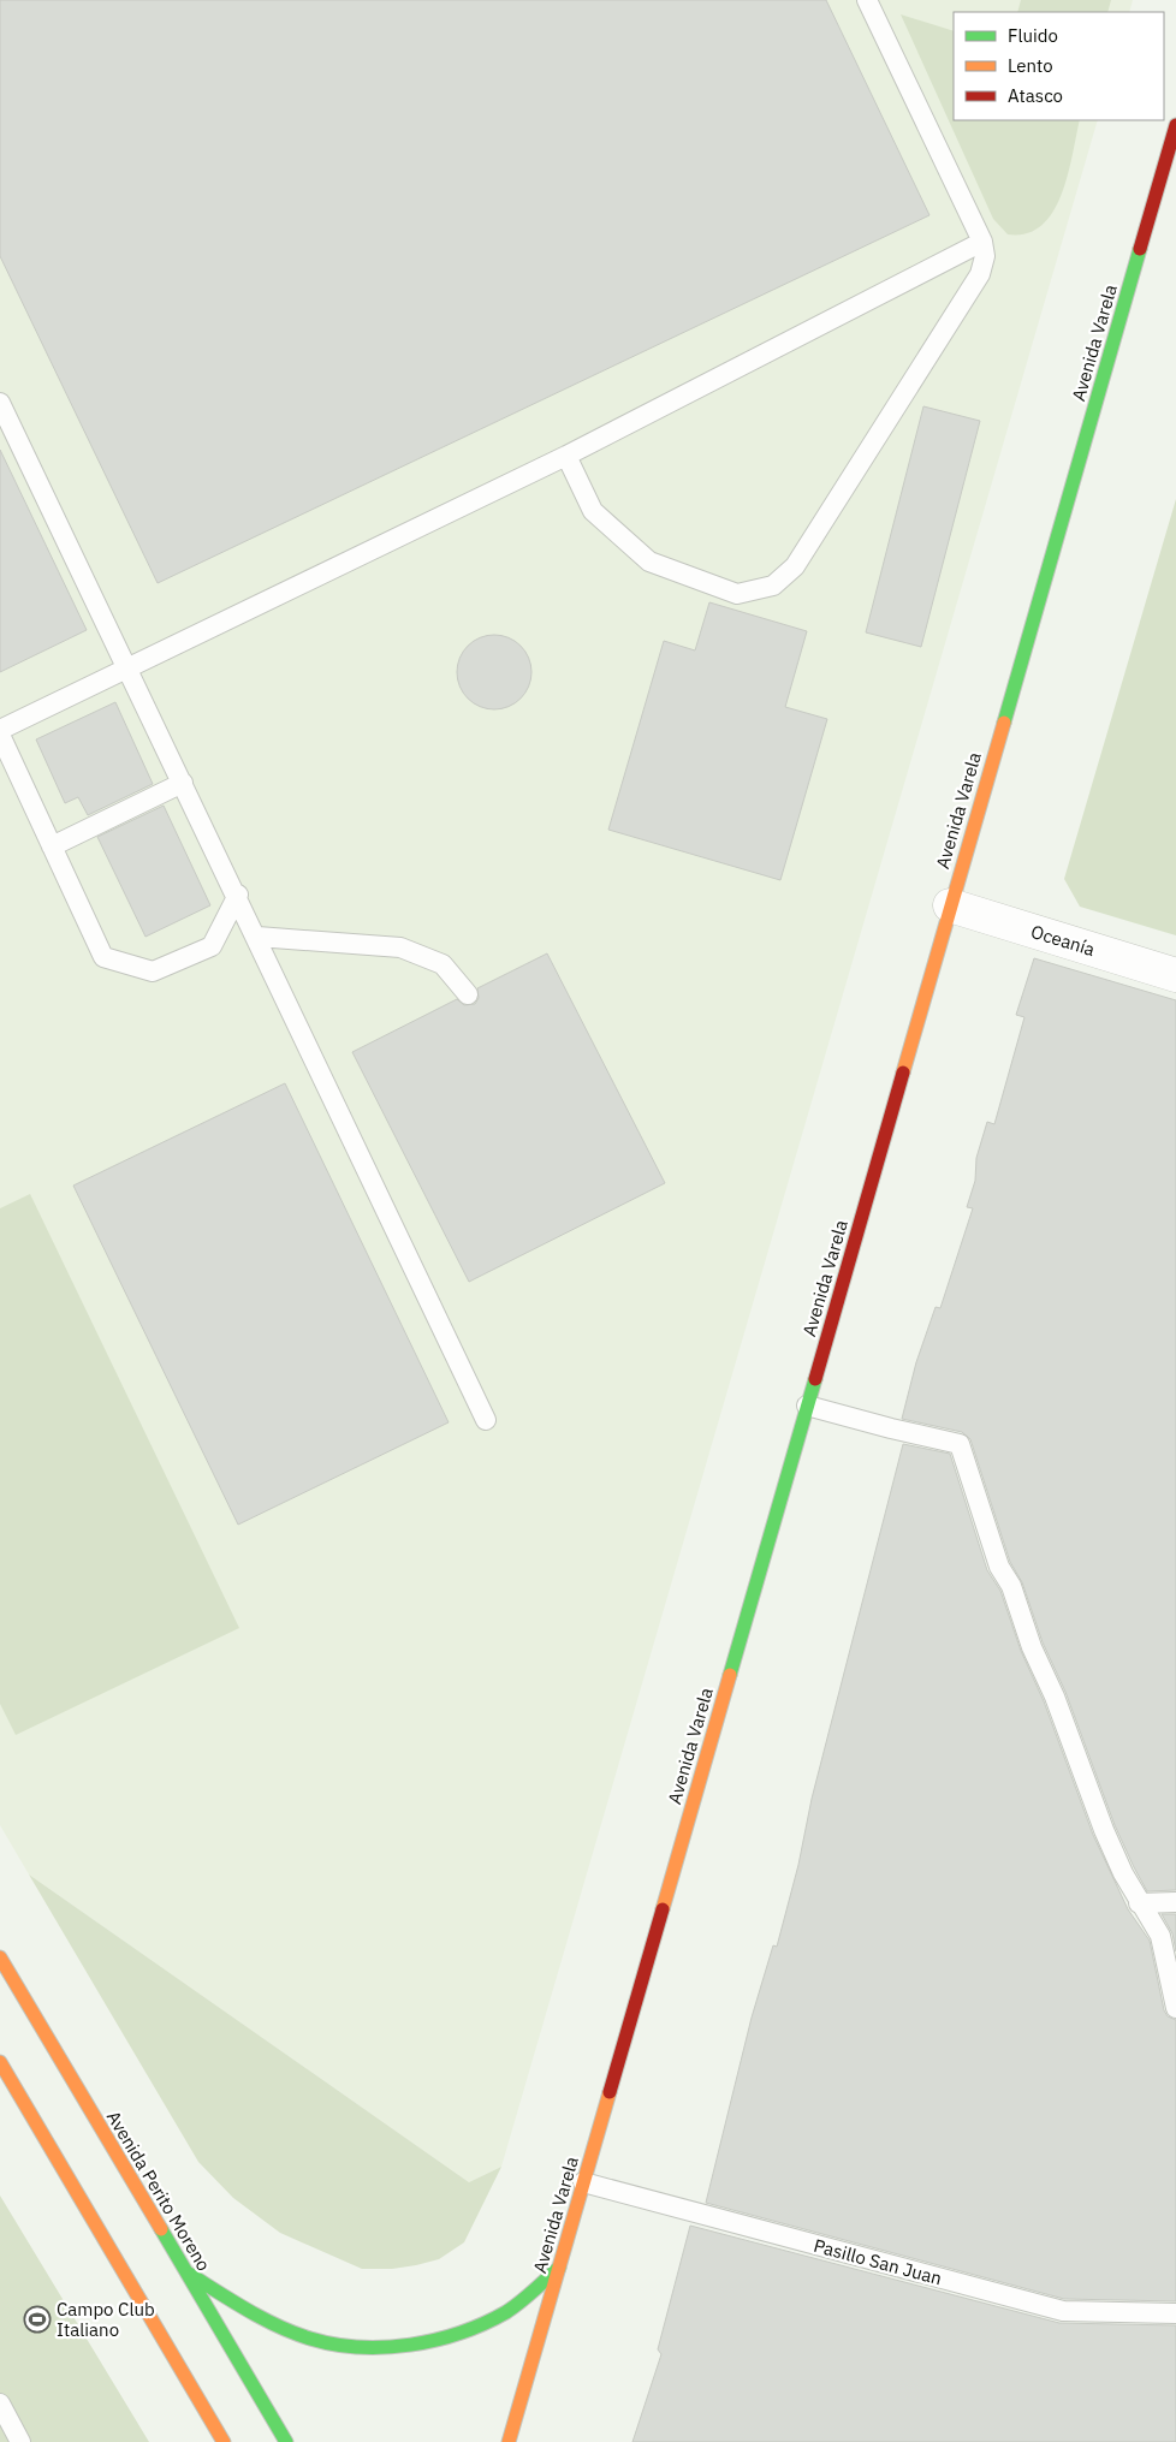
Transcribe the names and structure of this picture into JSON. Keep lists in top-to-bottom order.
{
  "streets": {
    "main road": ["Avenida Varela", "Avenida Perito Moreno"],
    "street": ["Oceanía"],
    "lane": ["Pasillo San Juan"]
  },
  "crossings": [
    ["Avenida Varela", "Oceanía"],
    ["Avenida Varela", "Pasillo San Juan"]
  ],
  "places": {
    "sports": ["Campo Club Italiano"]
  },
  "legend": ["Fluido", "Lento", "Atasco"]
}
